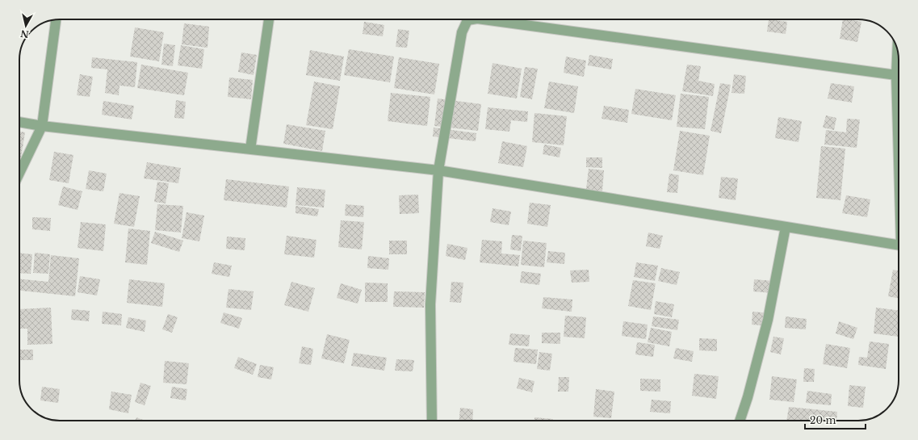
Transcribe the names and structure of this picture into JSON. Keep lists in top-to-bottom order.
{
  "scale_bar": "20 m",
  "north": "bottom"
}
